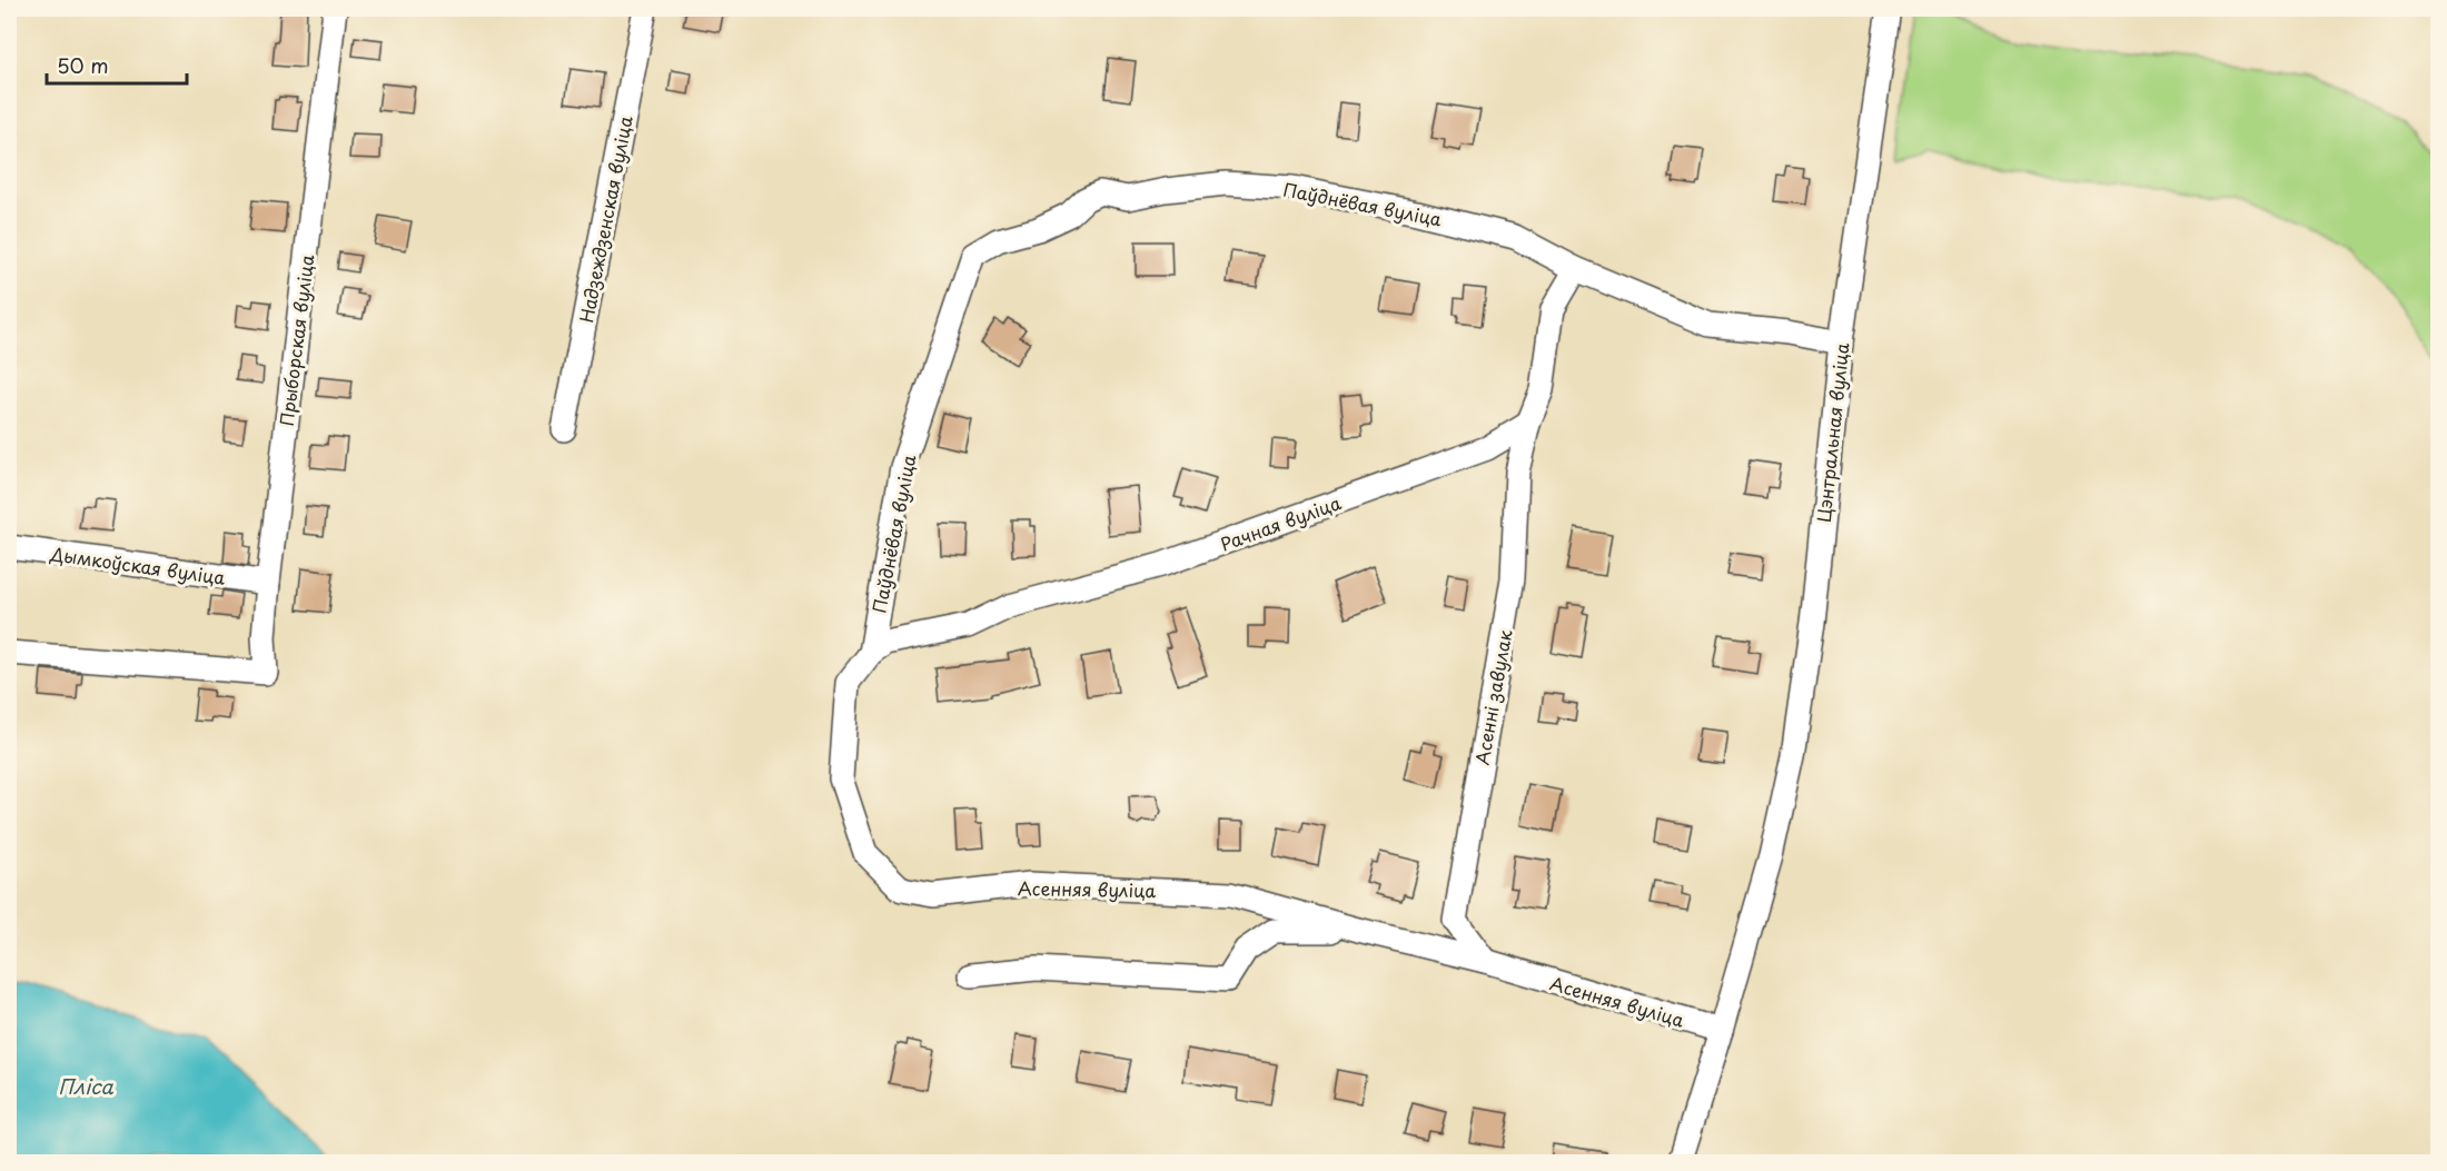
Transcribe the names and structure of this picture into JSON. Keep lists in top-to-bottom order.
{
  "streets": {
    "street": [
      "Паўднёвая вуліца",
      "Надзеждзенская вуліца",
      "Прыборская вуліца",
      "Цэнтральная вуліца",
      "Рачная вуліца",
      "Дымкоўская вуліца",
      "Асенні завулак",
      "Асенняя вуліца"
    ]
  },
  "crossings": [
    ["Паўднёвая вуліца", "Цэнтральная вуліца"],
    ["Паўднёвая вуліца", "Рачная вуліца"],
    ["Паўднёвая вуліца", "Асенняя вуліца"],
    ["Прыборская вуліца", "Дымкоўская вуліца"],
    ["Цэнтральная вуліца", "Асенняя вуліца"],
    ["Рачная вуліца", "Асенні завулак"],
    ["Рачная вуліца", "Асенняя вуліца"],
    ["Асенні завулак", "Асенняя вуліца"]
  ],
  "water": ["Пліса"],
  "scale_bar": "50 m"
}
